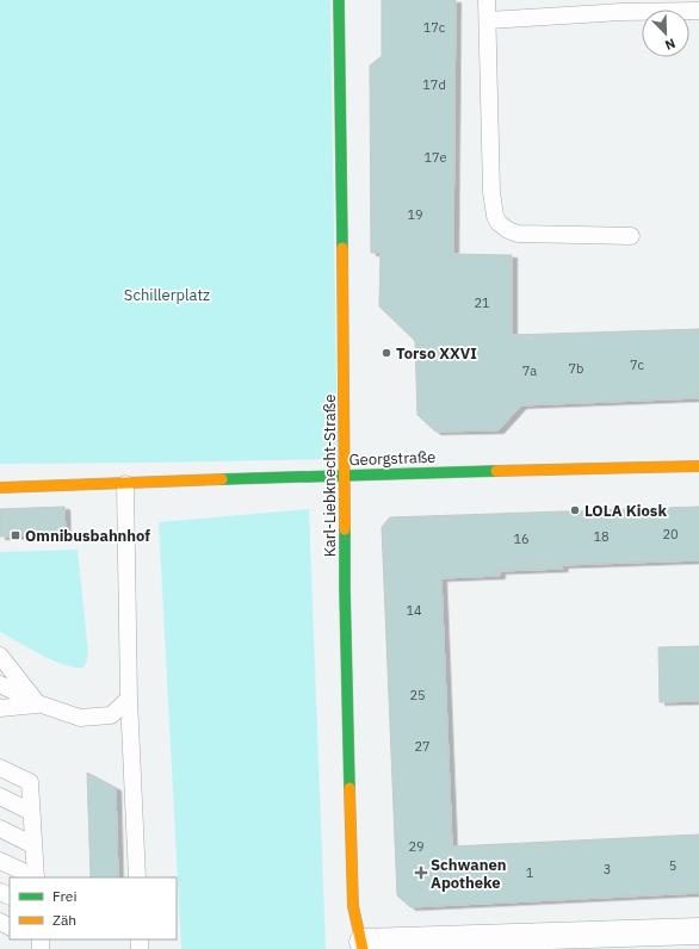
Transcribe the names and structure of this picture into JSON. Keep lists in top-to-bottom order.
{
  "streets": {
    "street": ["Georgstraße", "Karl-Liebknecht-Straße"]
  },
  "crossings": [
    ["Georgstraße", "Karl-Liebknecht-Straße"]
  ],
  "parks": ["Schillerplatz"],
  "places": {
    "other": ["Torso XXVI", "LOLA Kiosk"],
    "transit": ["Omnibusbahnhof"],
    "health": ["Schwanen Apotheke"]
  },
  "house_numbers": [
    "17c",
    "17d",
    "17e",
    "19",
    "21",
    "7c",
    "7b",
    "7a",
    "20",
    "18",
    "16",
    "14",
    "25",
    "27",
    "29",
    "5",
    "3",
    "1"
  ],
  "legend": ["Frei", "Zäh"],
  "north": "bottom right"
}
